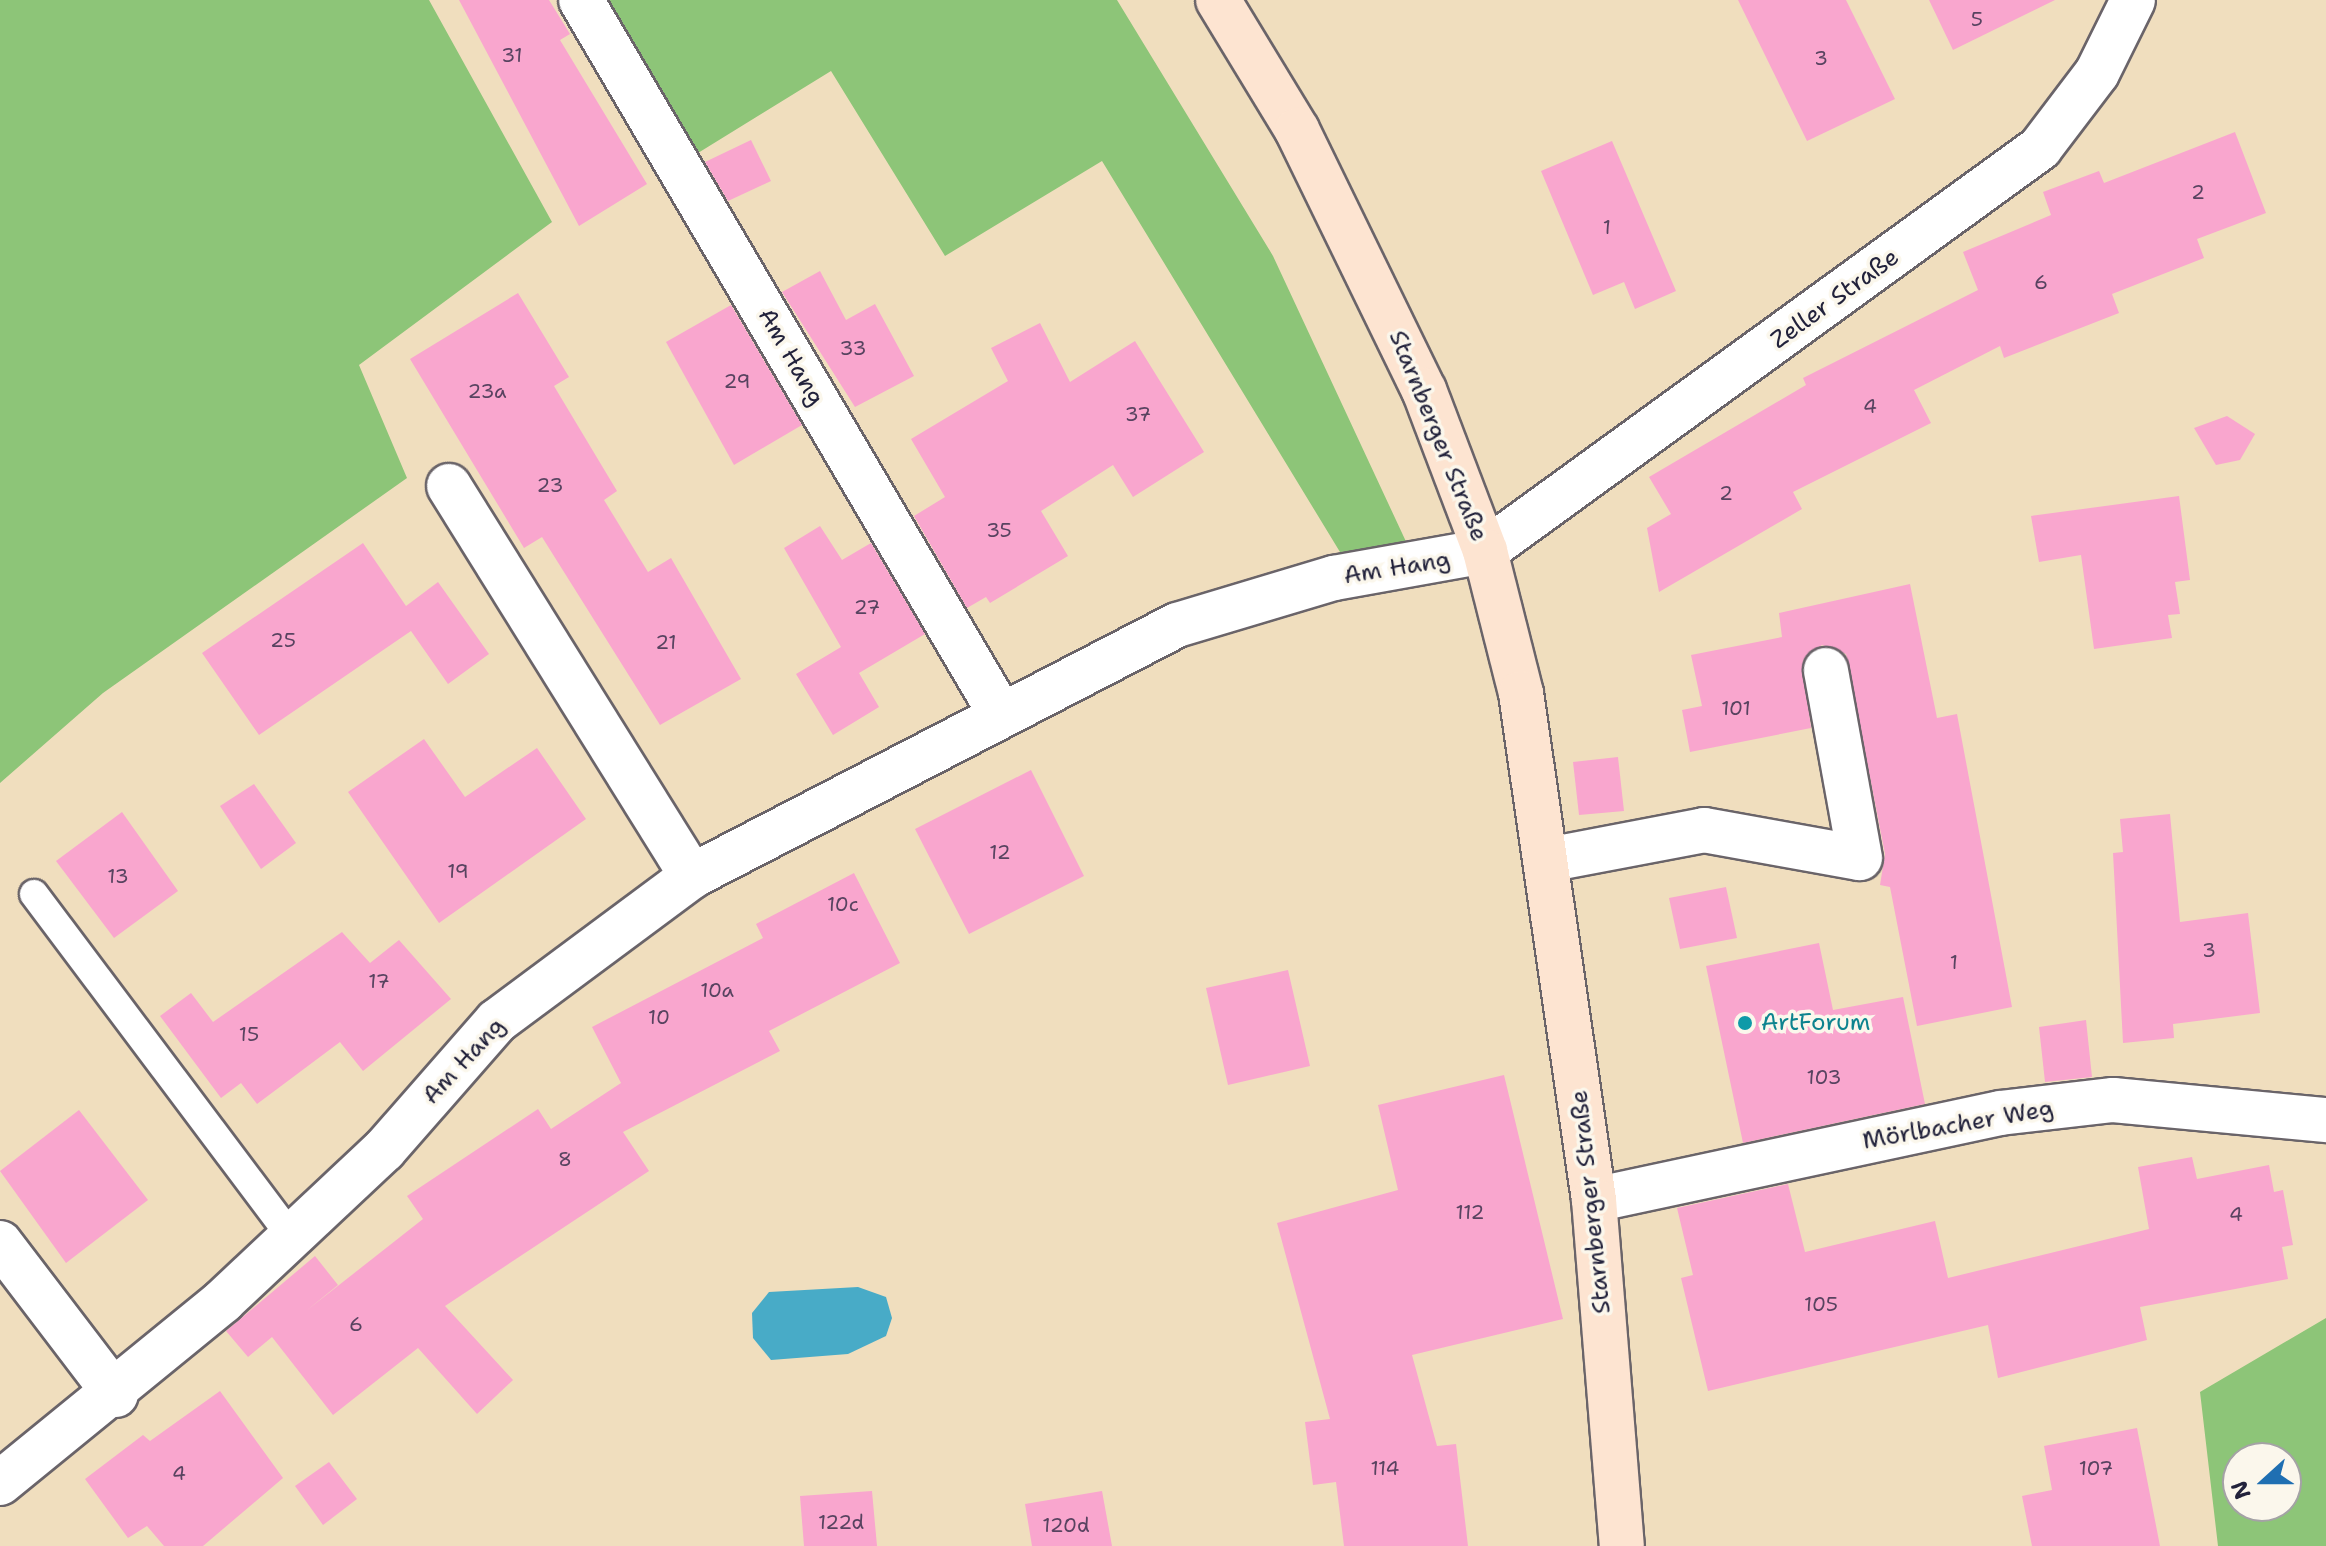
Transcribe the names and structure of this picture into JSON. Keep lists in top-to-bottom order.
{
  "streets": {
    "main road": ["Starnberger Straße"],
    "street": ["Zeller Straße", "Am Hang", "Mörlbacher Weg"]
  },
  "crossings": [
    ["Zeller Straße", "Am Hang"],
    ["Zeller Straße", "Starnberger Straße"],
    ["Am Hang", "Starnberger Straße"],
    ["Starnberger Straße", "Mörlbacher Weg"]
  ],
  "places": ["ArtForum"],
  "house_numbers": [
    "5",
    "31",
    "3",
    "2",
    "1",
    "6",
    "33",
    "29",
    "23a",
    "4",
    "37",
    "23",
    "2",
    "35",
    "27",
    "25",
    "21",
    "101",
    "12",
    "19",
    "13",
    "10c",
    "3",
    "1",
    "17",
    "10a",
    "10",
    "15",
    "103",
    "8",
    "112",
    "4",
    "105",
    "6",
    "114",
    "107",
    "4",
    "122d",
    "120d"
  ],
  "north": "left"
}
